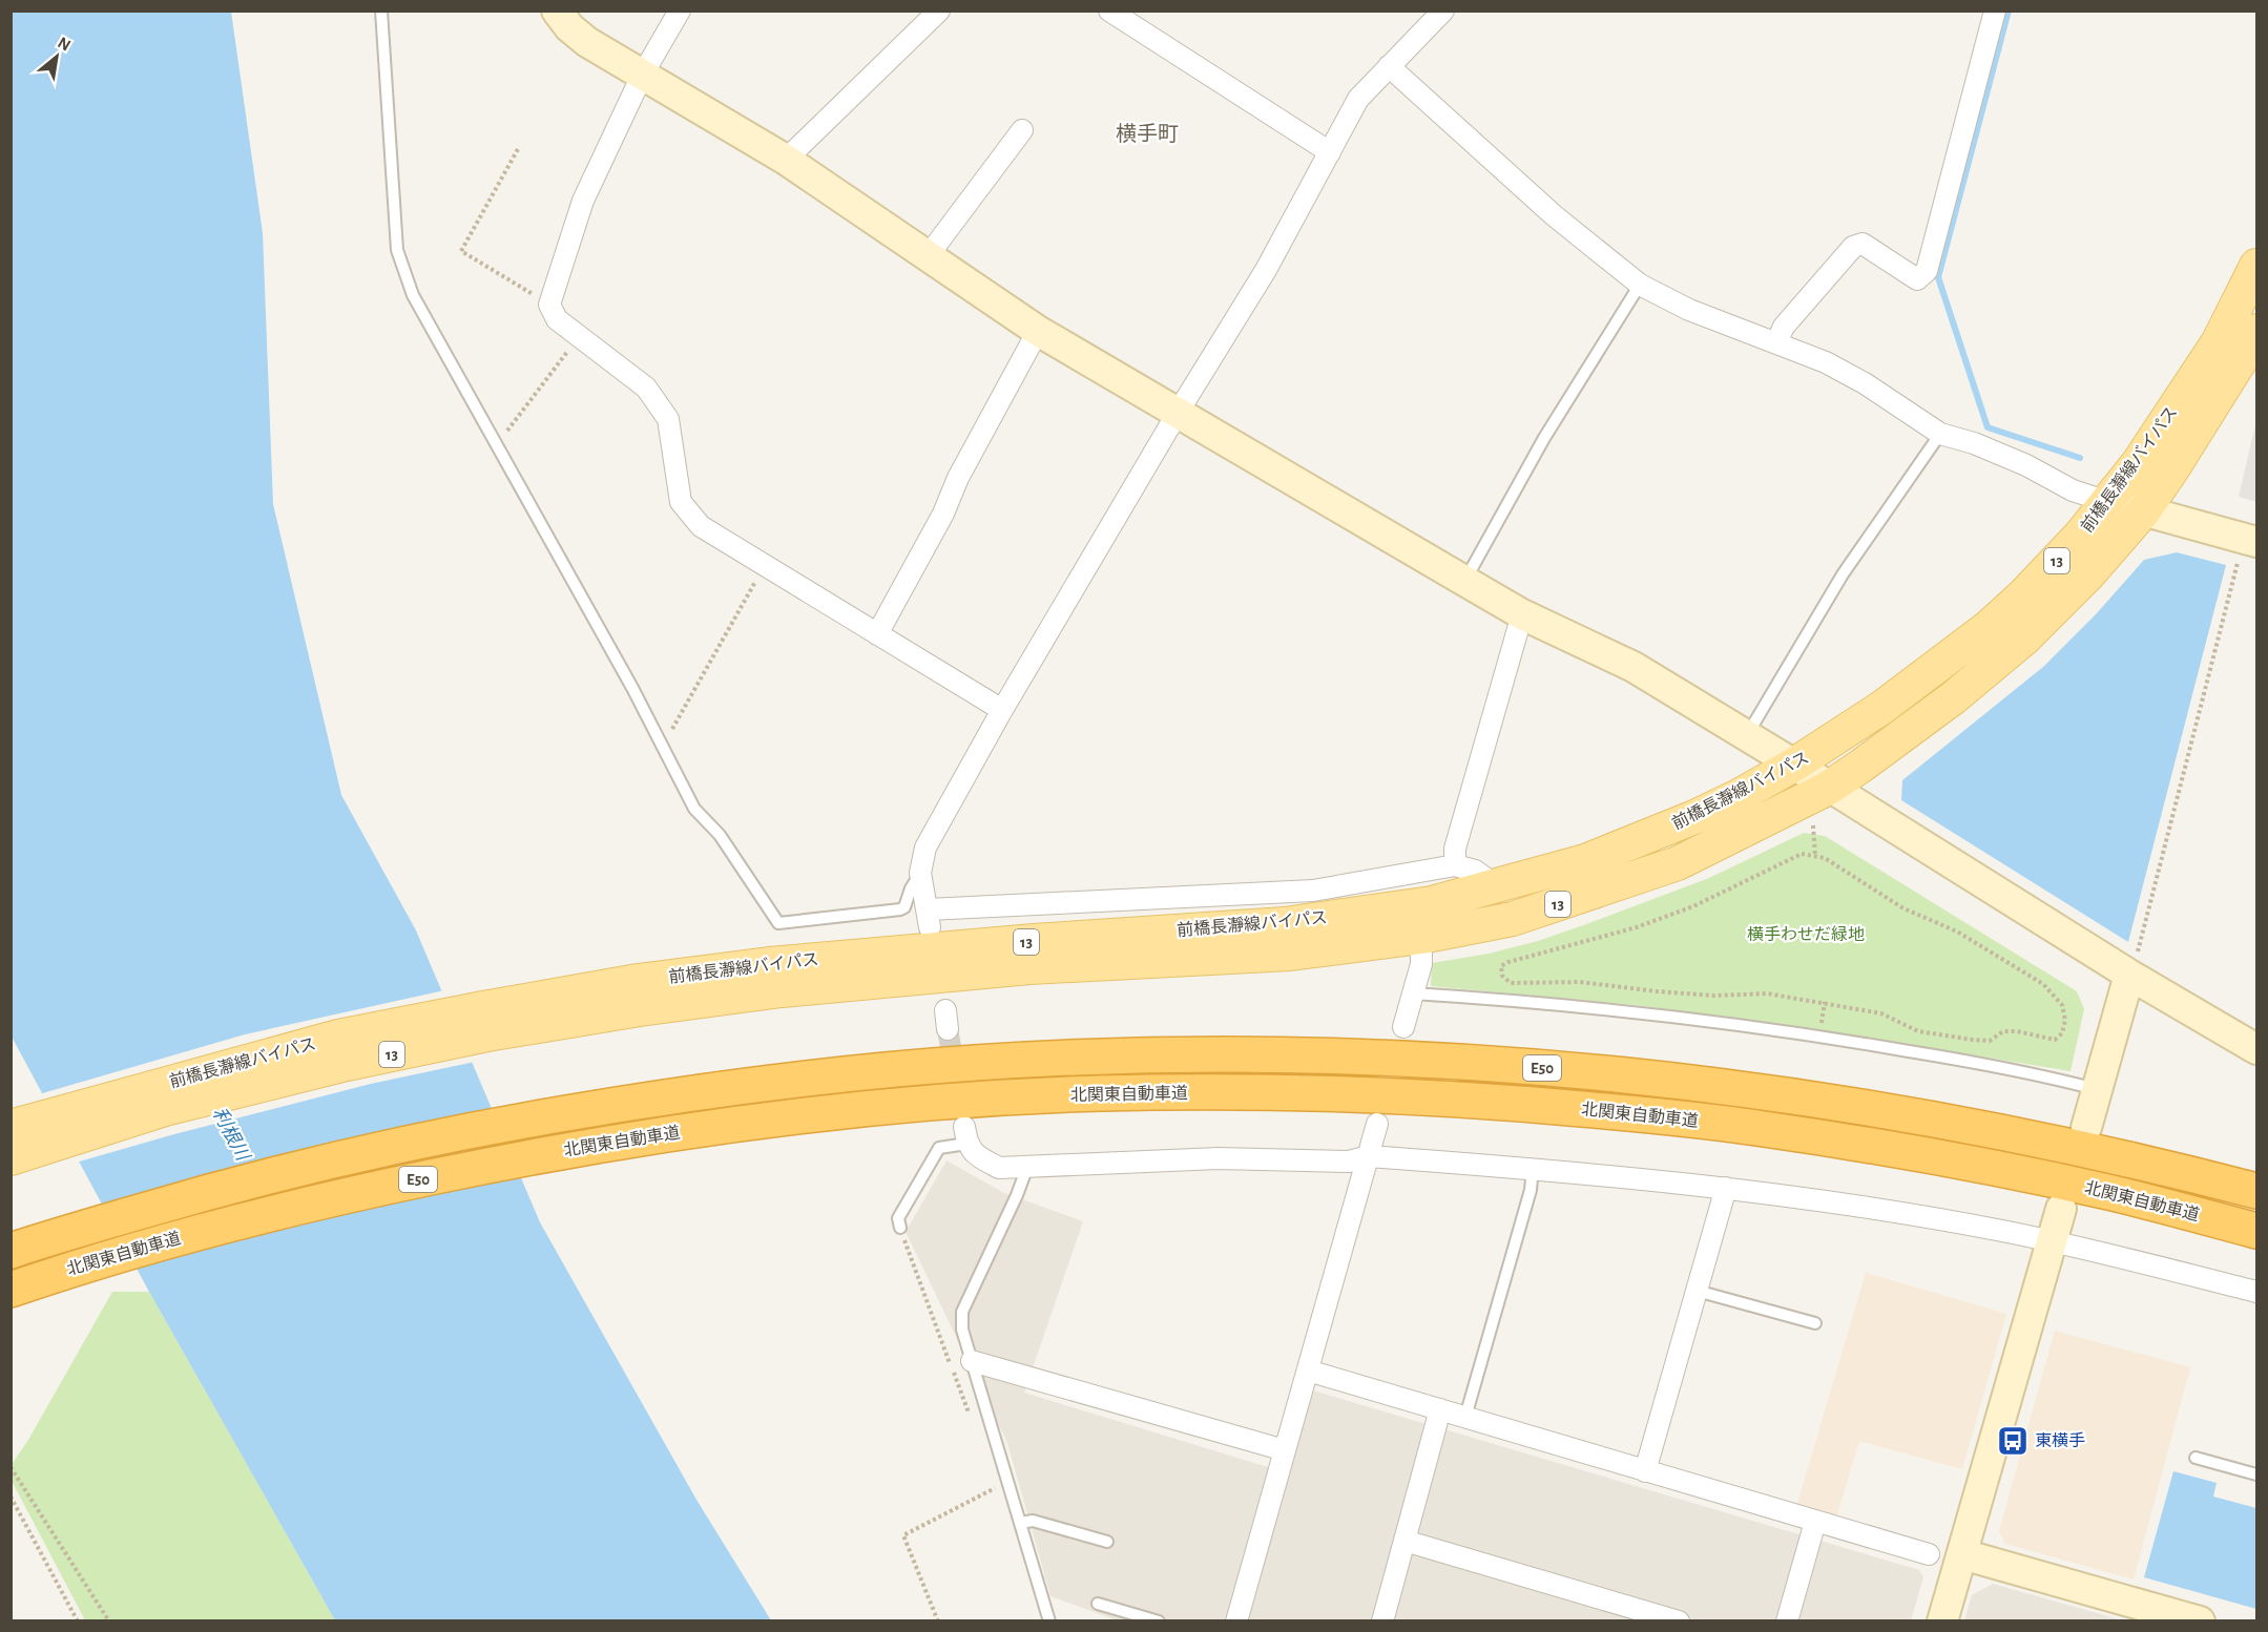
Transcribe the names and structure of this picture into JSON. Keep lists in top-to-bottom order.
{
  "streets": {
    "highway": ["E50", "北関東自動車道"],
    "main road": ["前橋長瀞線バイパス", "13"]
  },
  "districts": ["横手町"],
  "water": ["利根川"],
  "parks": ["横手わせだ緑地"],
  "places": {
    "bus stop": ["東横手"]
  },
  "north": "top right"
}
